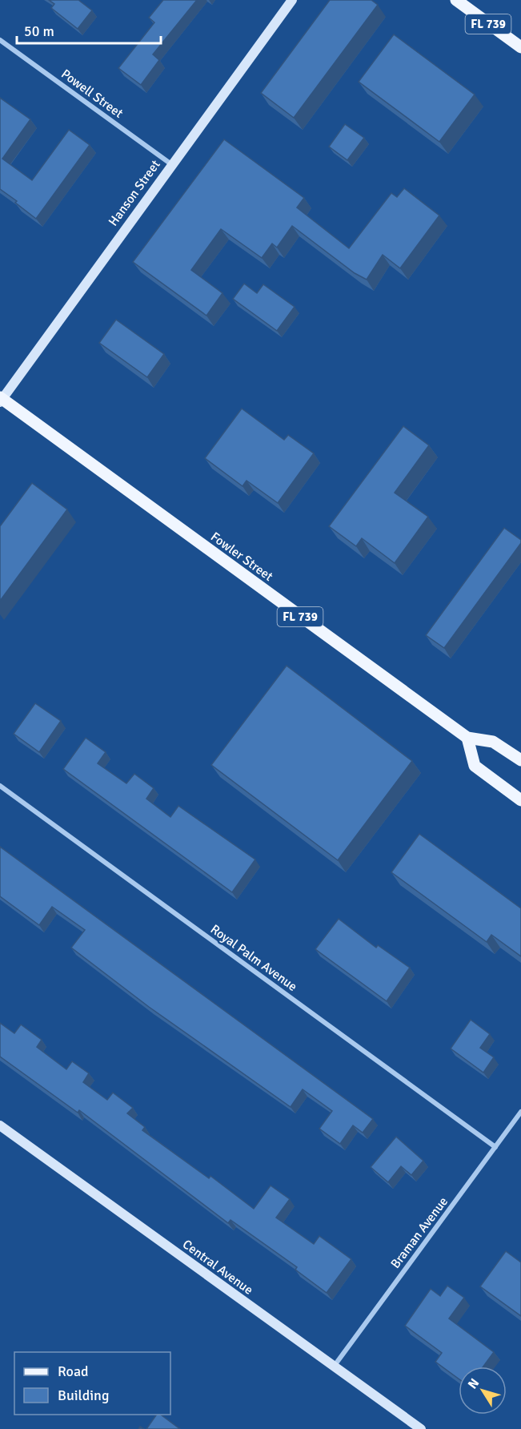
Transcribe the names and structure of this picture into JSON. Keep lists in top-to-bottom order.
{
  "streets": {
    "main road": ["FL 739", "Fowler Street"],
    "street": [
      "Powell Street",
      "Hanson Street",
      "Royal Palm Avenue",
      "Braman Avenue",
      "Central Avenue"
    ]
  },
  "crossings": [
    ["Powell Street", "Hanson Street"],
    ["Hanson Street", "Fowler Street"],
    ["Royal Palm Avenue", "Braman Avenue"],
    ["Braman Avenue", "Central Avenue"]
  ],
  "legend": ["Road", "Building"],
  "scale_bar": "50 m",
  "north": "top left"
}
